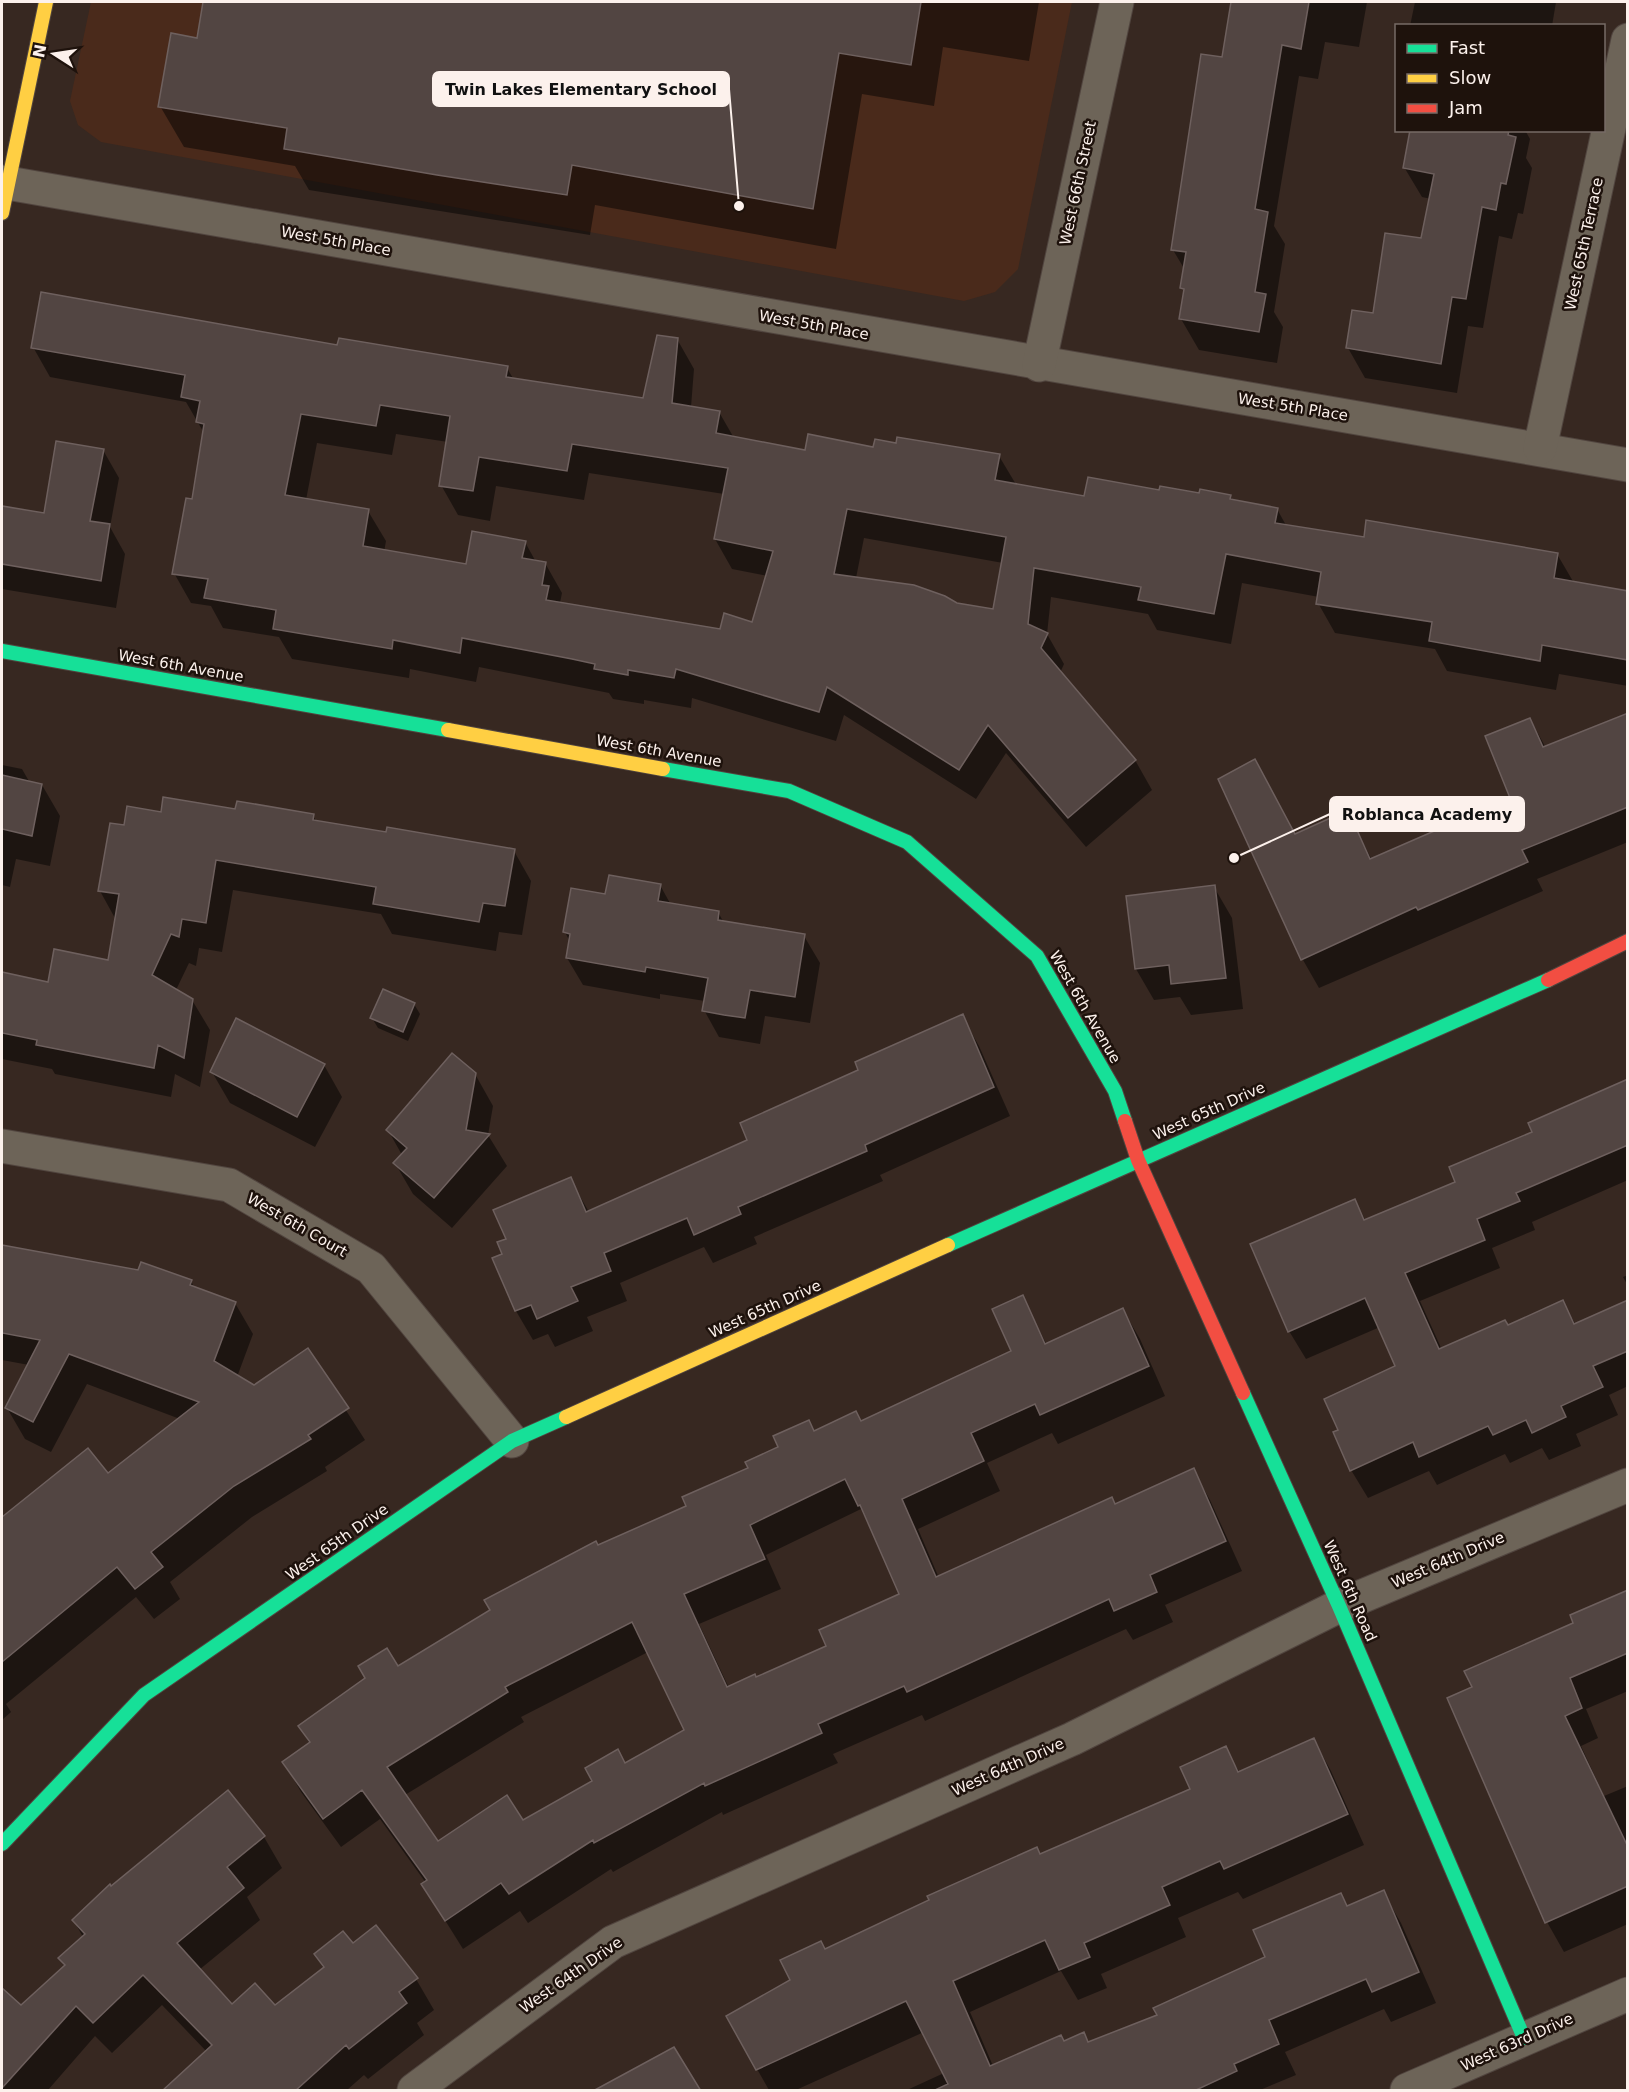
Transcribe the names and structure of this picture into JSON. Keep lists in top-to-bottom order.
{
  "streets": {
    "street": [
      "West 66th Street",
      "West 5th Place",
      "West 65th Terrace",
      "West 6th Avenue",
      "West 65th Drive",
      "West 6th Court",
      "West 64th Drive",
      "West 6th Road",
      "West 63rd Drive"
    ]
  },
  "crossings": [
    ["West 66th Street", "West 5th Place"],
    ["West 5th Place", "West 65th Terrace"],
    ["West 6th Avenue", "West 65th Drive"],
    ["West 6th Avenue", "West 6th Road"],
    ["West 65th Drive", "West 6th Court"],
    ["West 65th Drive", "West 6th Road"],
    ["West 64th Drive", "West 6th Road"],
    ["West 6th Road", "West 63rd Drive"]
  ],
  "places": ["Twin Lakes Elementary School", "Roblanca Academy"],
  "legend": ["Fast", "Slow", "Jam"],
  "north": "left"
}
